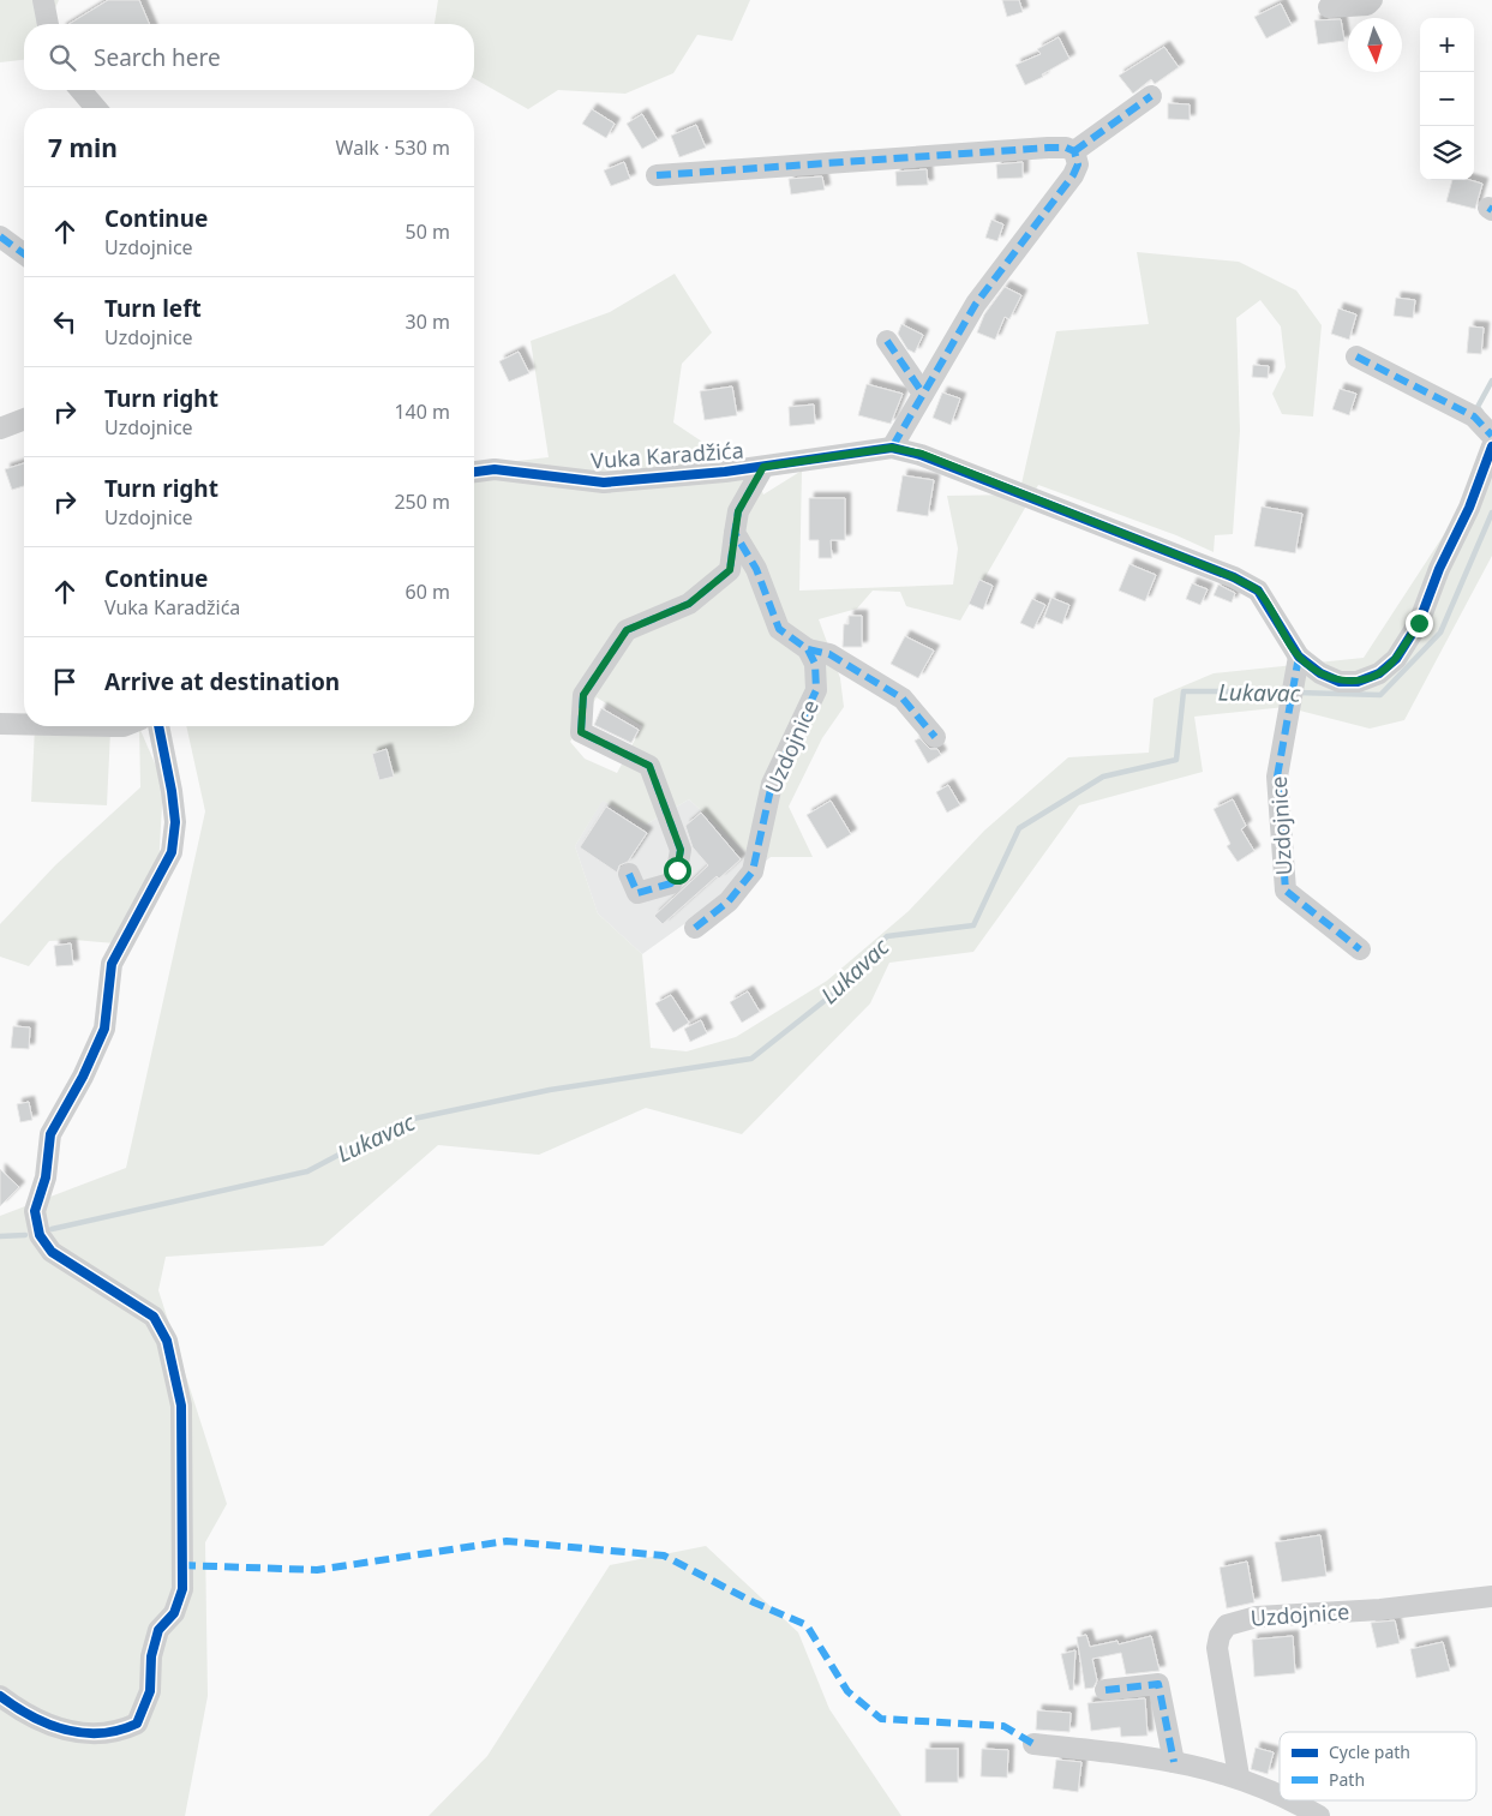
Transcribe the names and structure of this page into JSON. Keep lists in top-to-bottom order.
{
  "streets": {
    "street": ["Vuka Karadžića", "Uzdojnice"]
  },
  "water": ["Lukavac"],
  "legend": ["Cycle path", "Path"],
  "north": "bottom",
  "page": {
    "map_buttons": ["+", "−"],
    "search": "Search here",
    "heading": ["7 min", "Walk · 530 m"],
    "list": [
      ["Continue", "Uzdojnice", "50 m"],
      ["Turn left", "Uzdojnice", "30 m"],
      ["Turn right", "Uzdojnice", "140 m"],
      ["Turn right", "Uzdojnice", "250 m"],
      ["Continue", "Vuka Karadžića", "60 m"],
      "Arrive at destination"
    ]
  }
}
